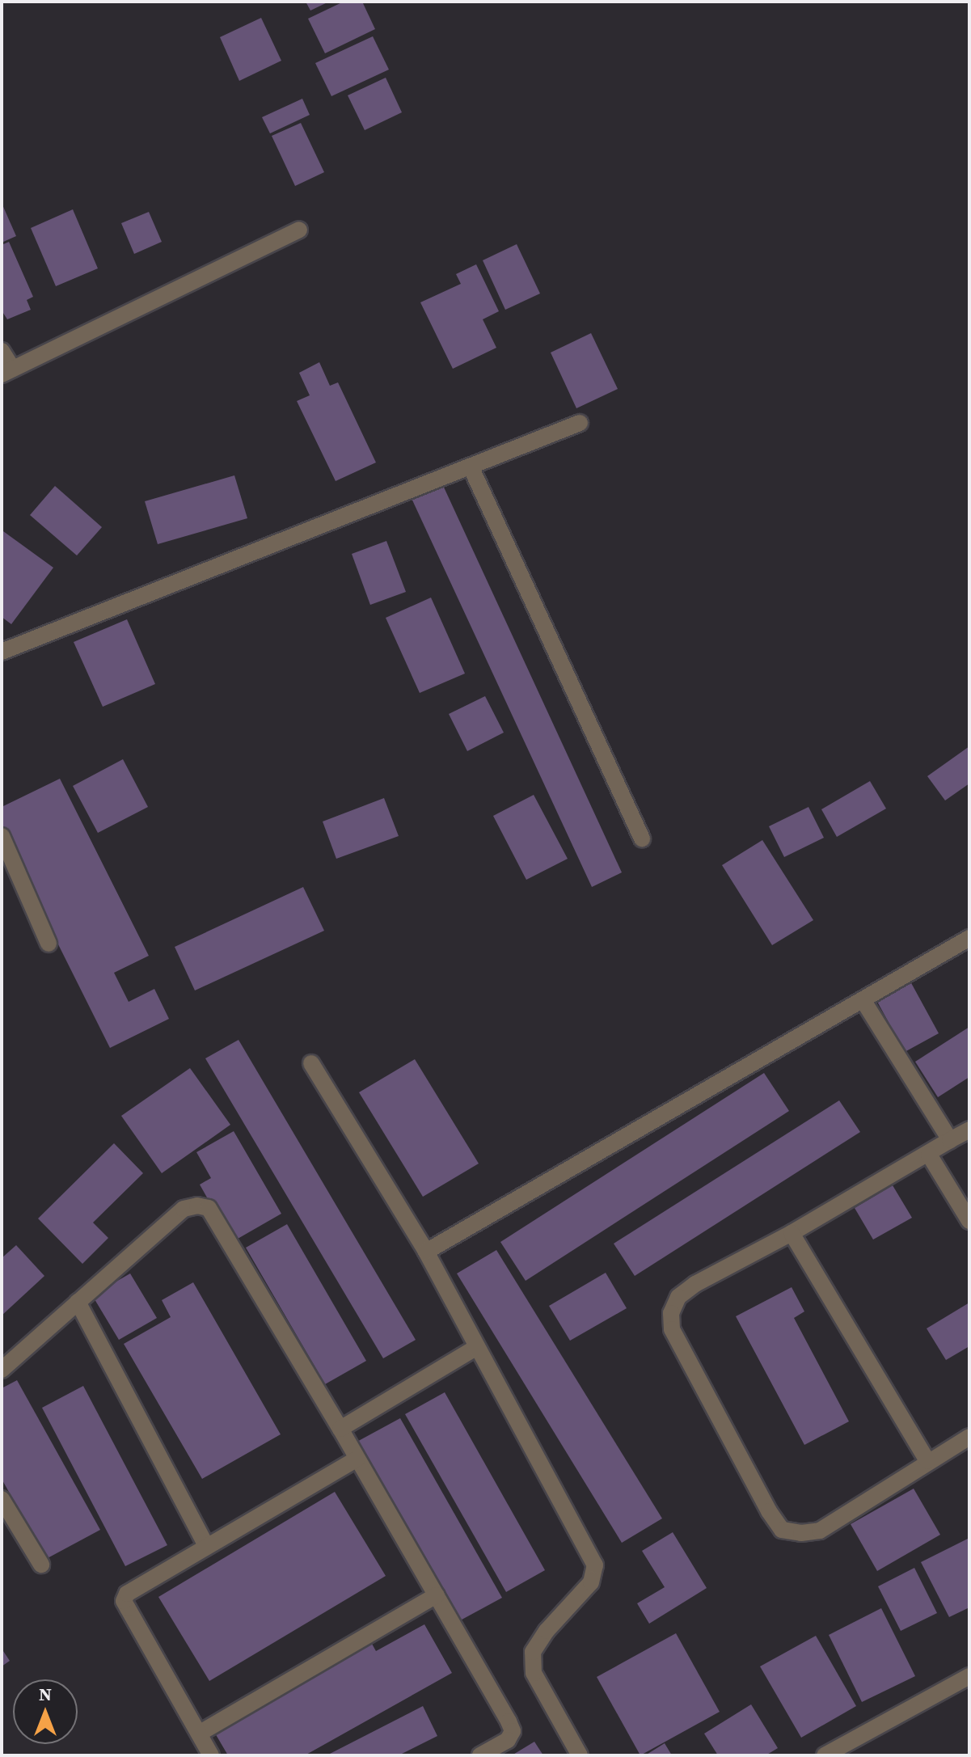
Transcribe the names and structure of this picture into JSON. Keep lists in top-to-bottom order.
{
  "north": "top"
}
